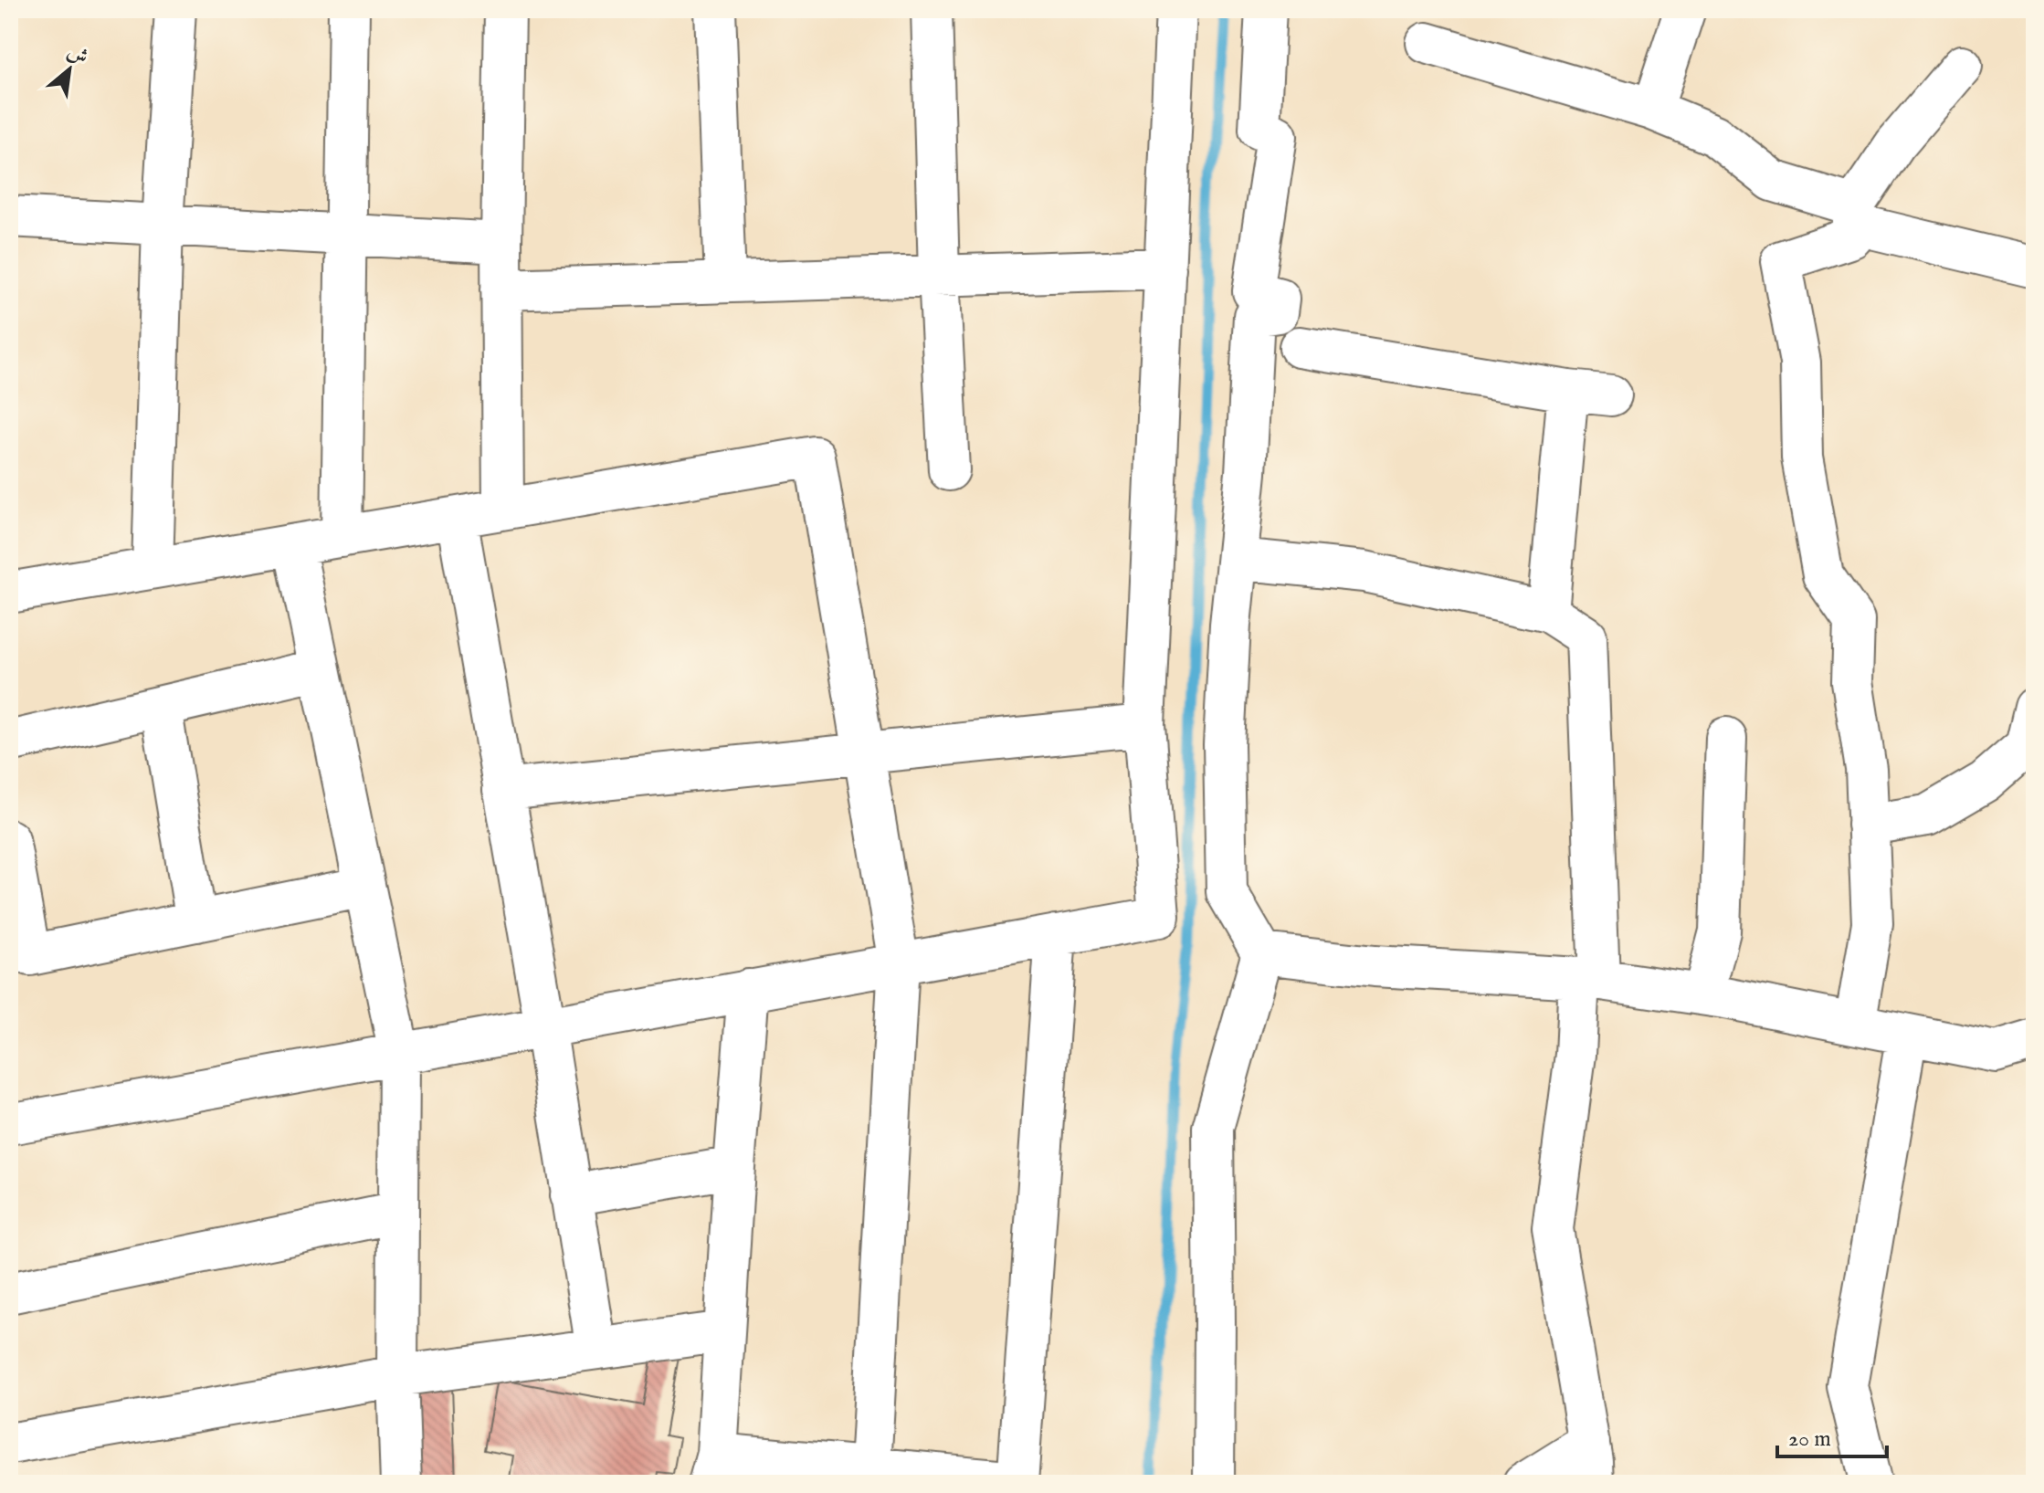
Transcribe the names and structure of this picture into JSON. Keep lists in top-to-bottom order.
{
  "scale_bar": "20 m",
  "north": "top right"
}
